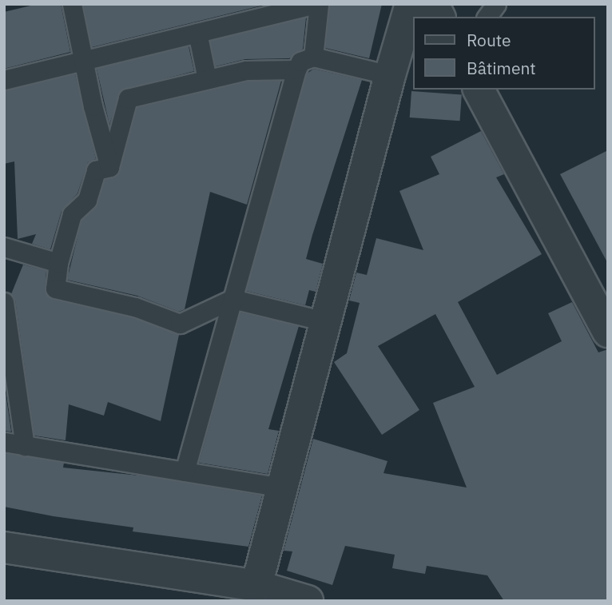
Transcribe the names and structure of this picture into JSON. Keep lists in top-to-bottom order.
{
  "legend": ["Route", "Bâtiment"]
}
